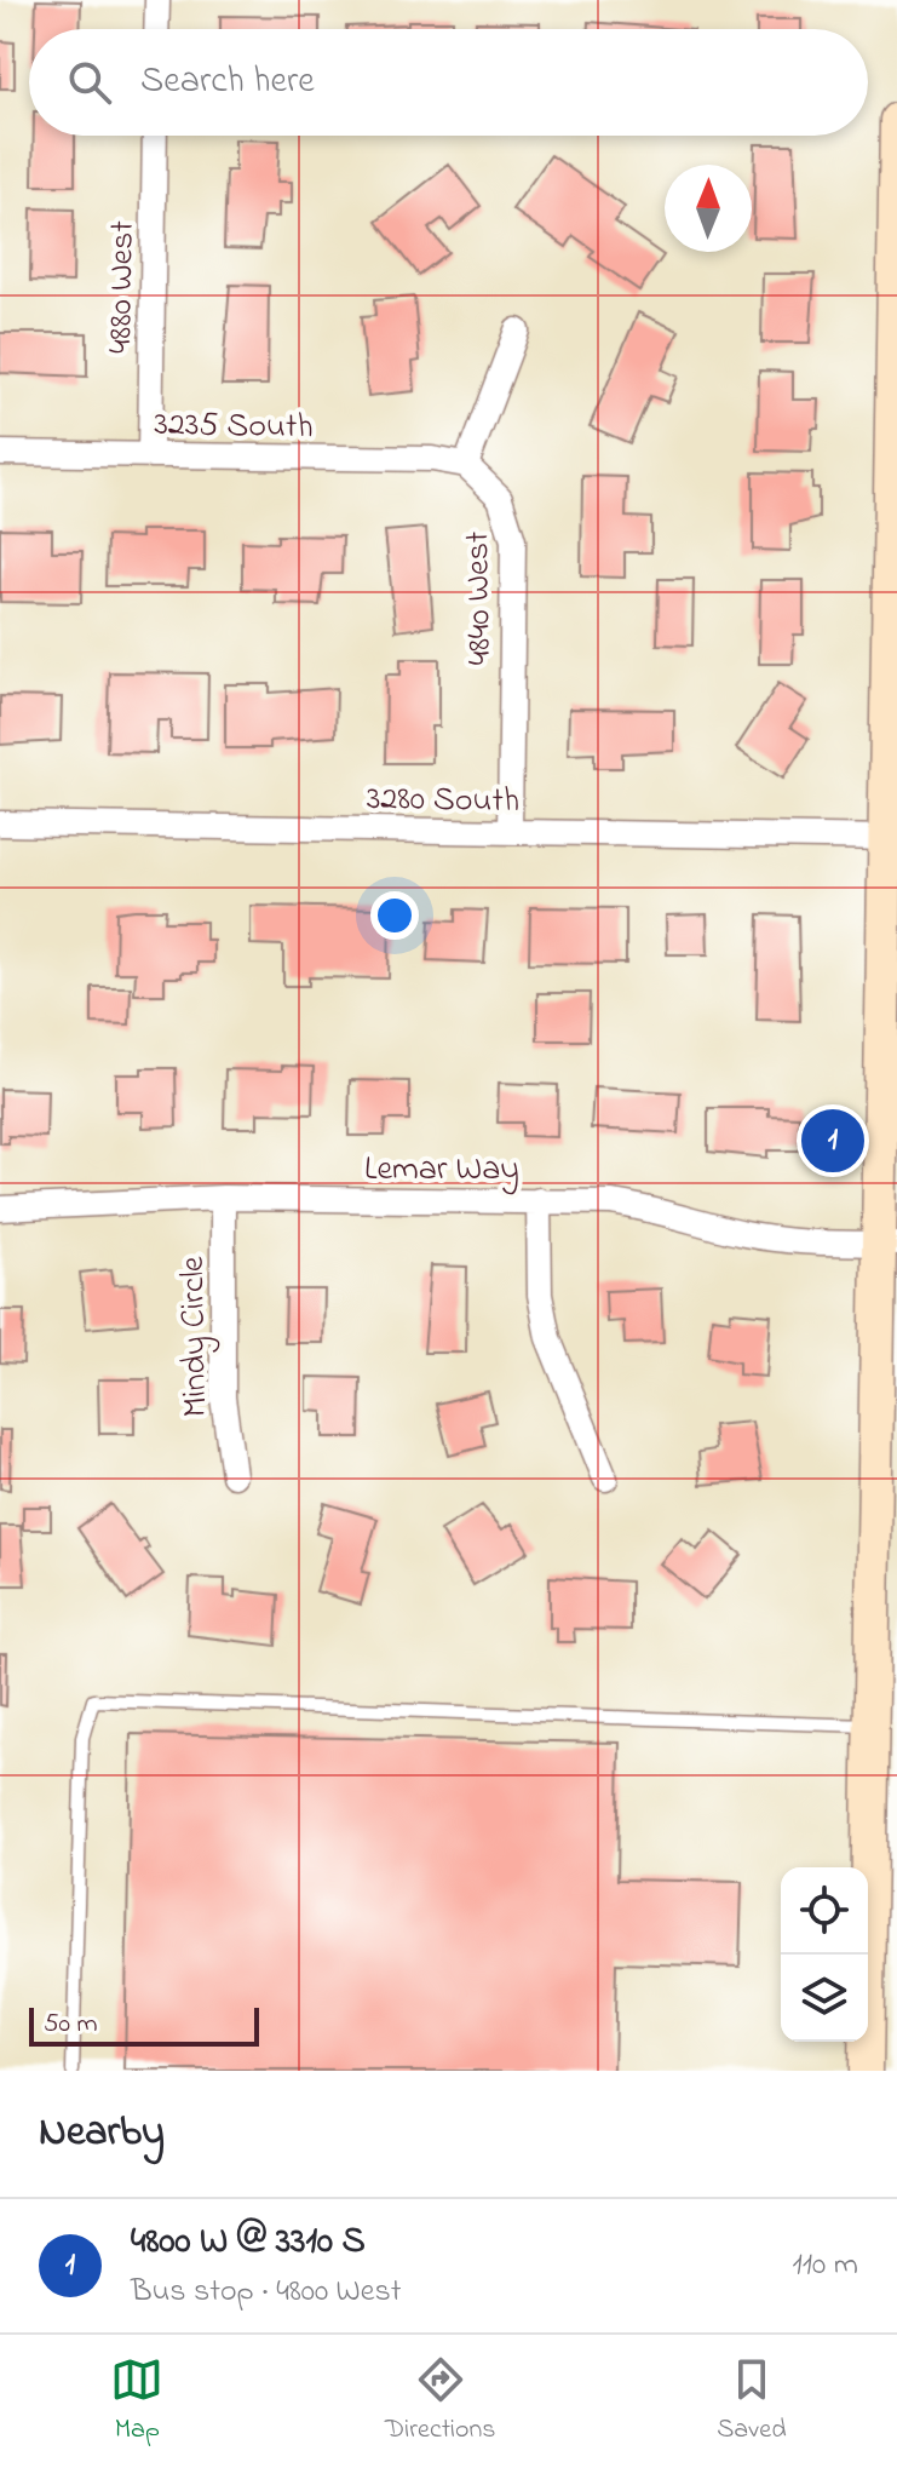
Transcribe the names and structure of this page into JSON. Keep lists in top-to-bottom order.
{
  "streets": {
    "street": [
      "4880 West",
      "3235 South",
      "4840 West",
      "3280 South",
      "Lemar Way",
      "Mindy Circle"
    ]
  },
  "crossings": [
    ["4880 West", "3235 South"],
    ["3235 South", "4840 West"],
    ["4840 West", "3280 South"],
    ["Lemar Way", "Mindy Circle"]
  ],
  "scale_bar": "50 m",
  "north": "top",
  "page": {
    "search": "Search here",
    "pins": "1",
    "scale": "50 m",
    "heading": "Nearby",
    "list": [
      {
        "mark": "1",
        "name": "4800 W @ 3310 S",
        "note": "Bus stop · 4800 West",
        "value": "110 m"
      }
    ],
    "nav": ["Map", "Directions", "Saved"]
  }
}
